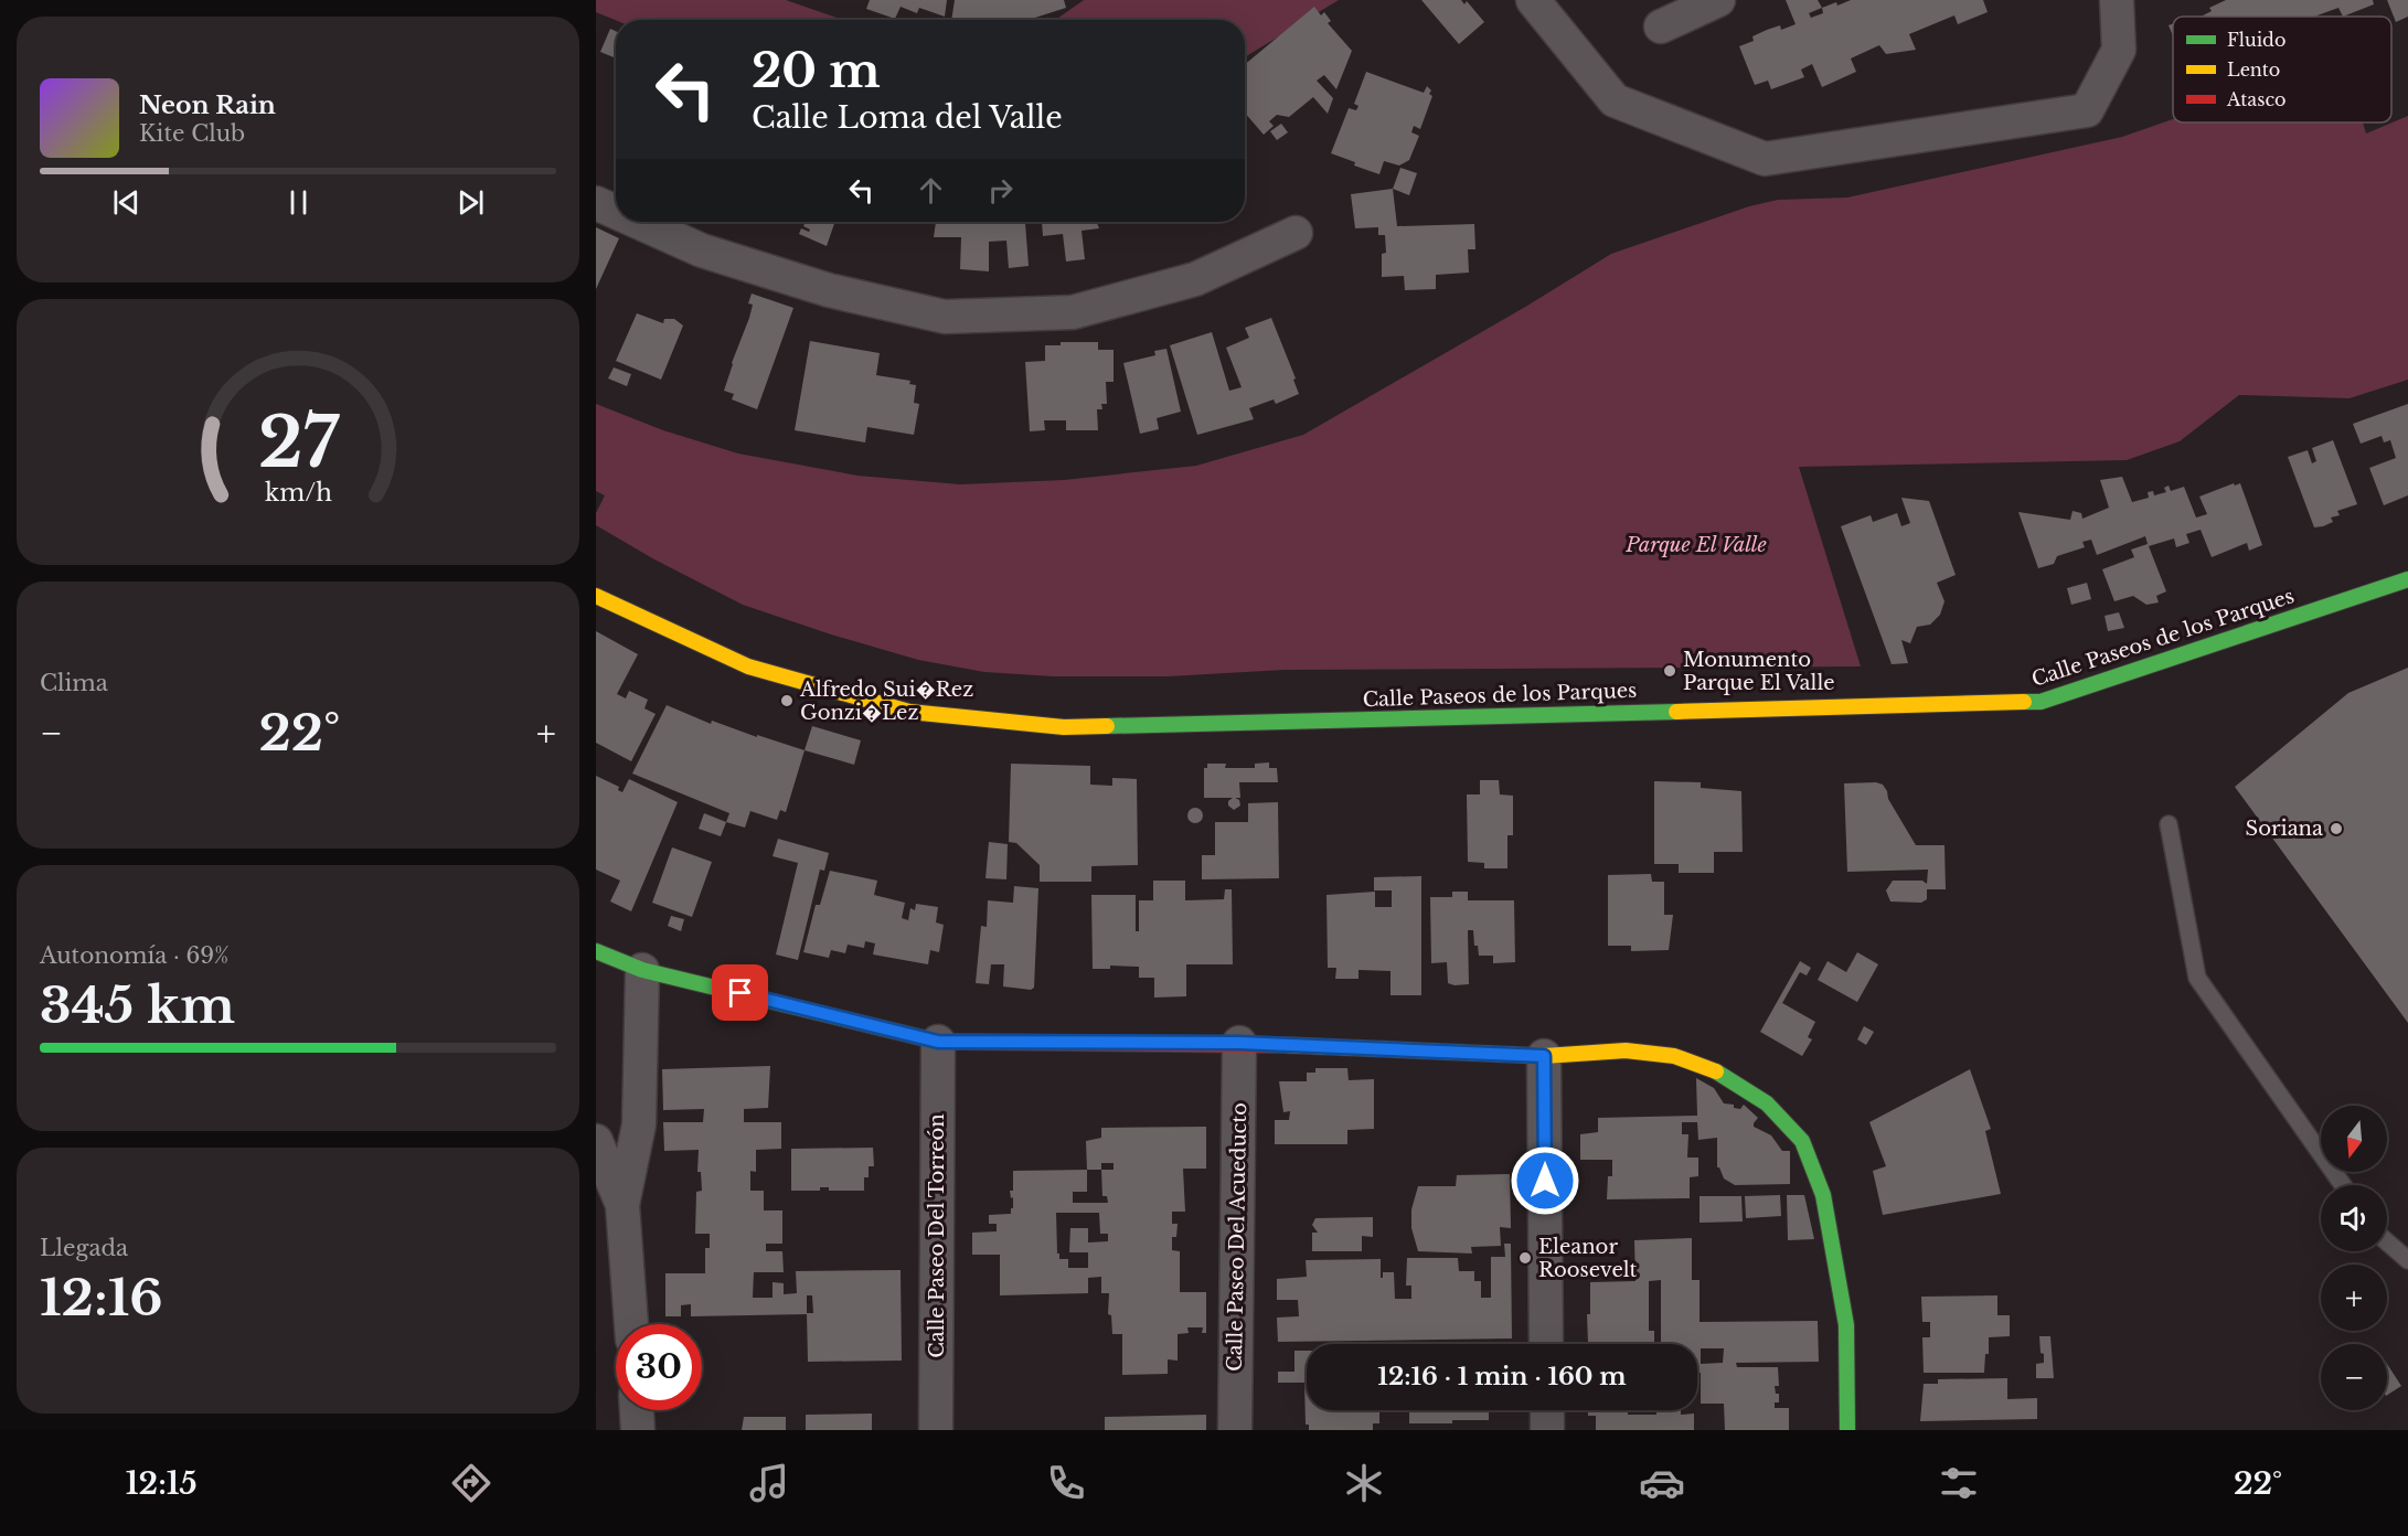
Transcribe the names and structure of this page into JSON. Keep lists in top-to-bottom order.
{
  "streets": {
    "street": ["Calle Paseos de los Parques", "Calle Paseo Del Torreón", "Calle Paseo Del Acueducto"]
  },
  "parks": ["Parque El Valle"],
  "places": [
    "Monumento Parque El Valle",
    "Alfredo Sui�Rez Gonzi�Lez",
    "Soriana",
    "Eleanor Roosevelt"
  ],
  "legend": ["Fluido", "Lento", "Atasco"],
  "north": "bottom",
  "page": {
    "turn": ["20 m", "Calle Loma del Valle"],
    "song": ["Neon Rain", "Kite Club"],
    "tile": [
      "Clima",
      ["Autonomía · 69%", "345 km"],
      ["Llegada", "12:16"]
    ],
    "heat": ["−", "22°", "+"],
    "map_buttons": ["+", "−"],
    "limit": "30",
    "trip": "12:16 · 1 min · 160 m",
    "tabs": ["12:15", "22°"],
    "gauge": ["27", "km/h"]
  }
}
